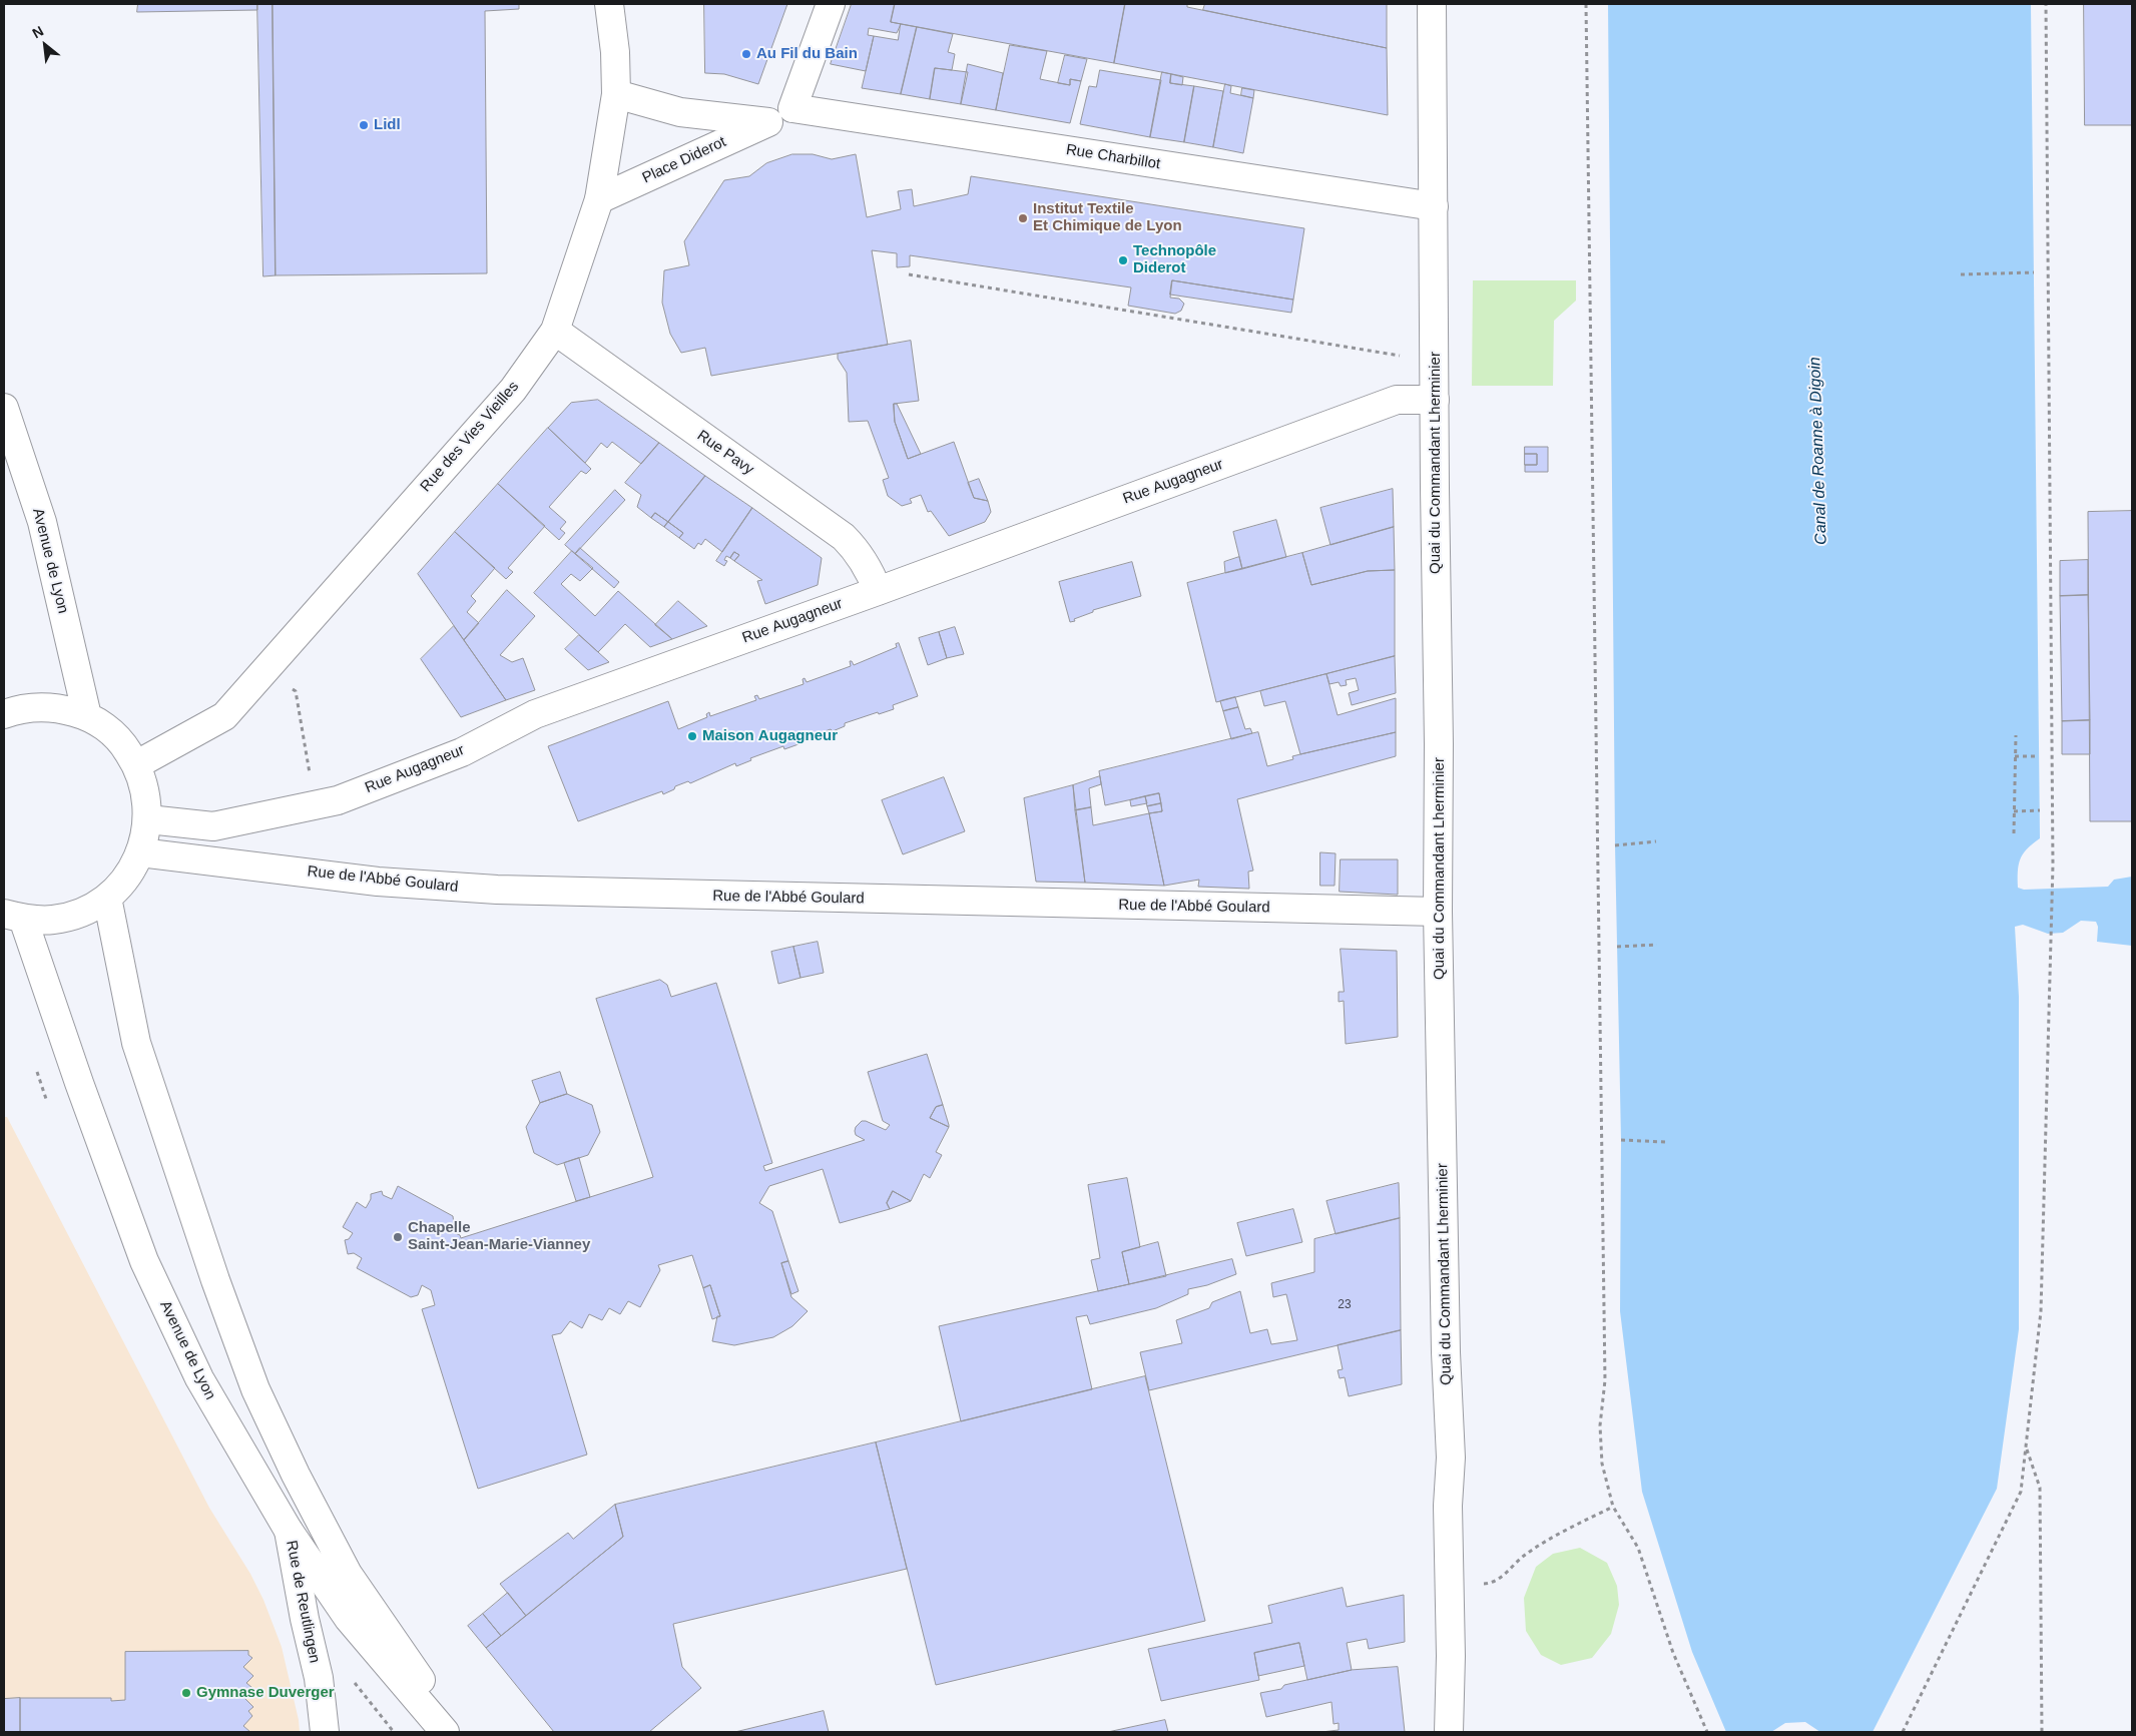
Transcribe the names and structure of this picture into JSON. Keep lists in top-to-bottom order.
{
  "streets": {
    "street": [
      "Rue Charbillot",
      "Place Diderot",
      "Rue des Vies Vieilles",
      "Rue Pavy",
      "Quai du Commandant Lherminier",
      "Rue Augagneur",
      "Avenue de Lyon",
      "Rue de l'Abbé Goulard",
      "Rue de Reutlingen"
    ]
  },
  "crossings": [
    ["Rue Charbillot", "Place Diderot"],
    ["Rue Charbillot", "Quai du Commandant Lherminier"],
    ["Place Diderot", "Rue des Vies Vieilles"],
    ["Rue des Vies Vieilles", "Rue Pavy"],
    ["Rue Pavy", "Rue Augagneur"],
    ["Quai du Commandant Lherminier", "Rue Augagneur"],
    ["Quai du Commandant Lherminier", "Rue de l'Abbé Goulard"],
    ["Avenue de Lyon", "Rue de Reutlingen"]
  ],
  "water": ["Canal de Roanne à Digoin"],
  "places": [
    "Au Fil du Bain",
    "Lidl",
    "Institut Textile Et Chimique de Lyon",
    "Technopôle Diderot",
    "Maison Augagneur",
    "Chapelle Saint-Jean-Marie-Vianney",
    "Gymnase Duverger"
  ],
  "house_numbers": ["23"],
  "north": "top left"
}
